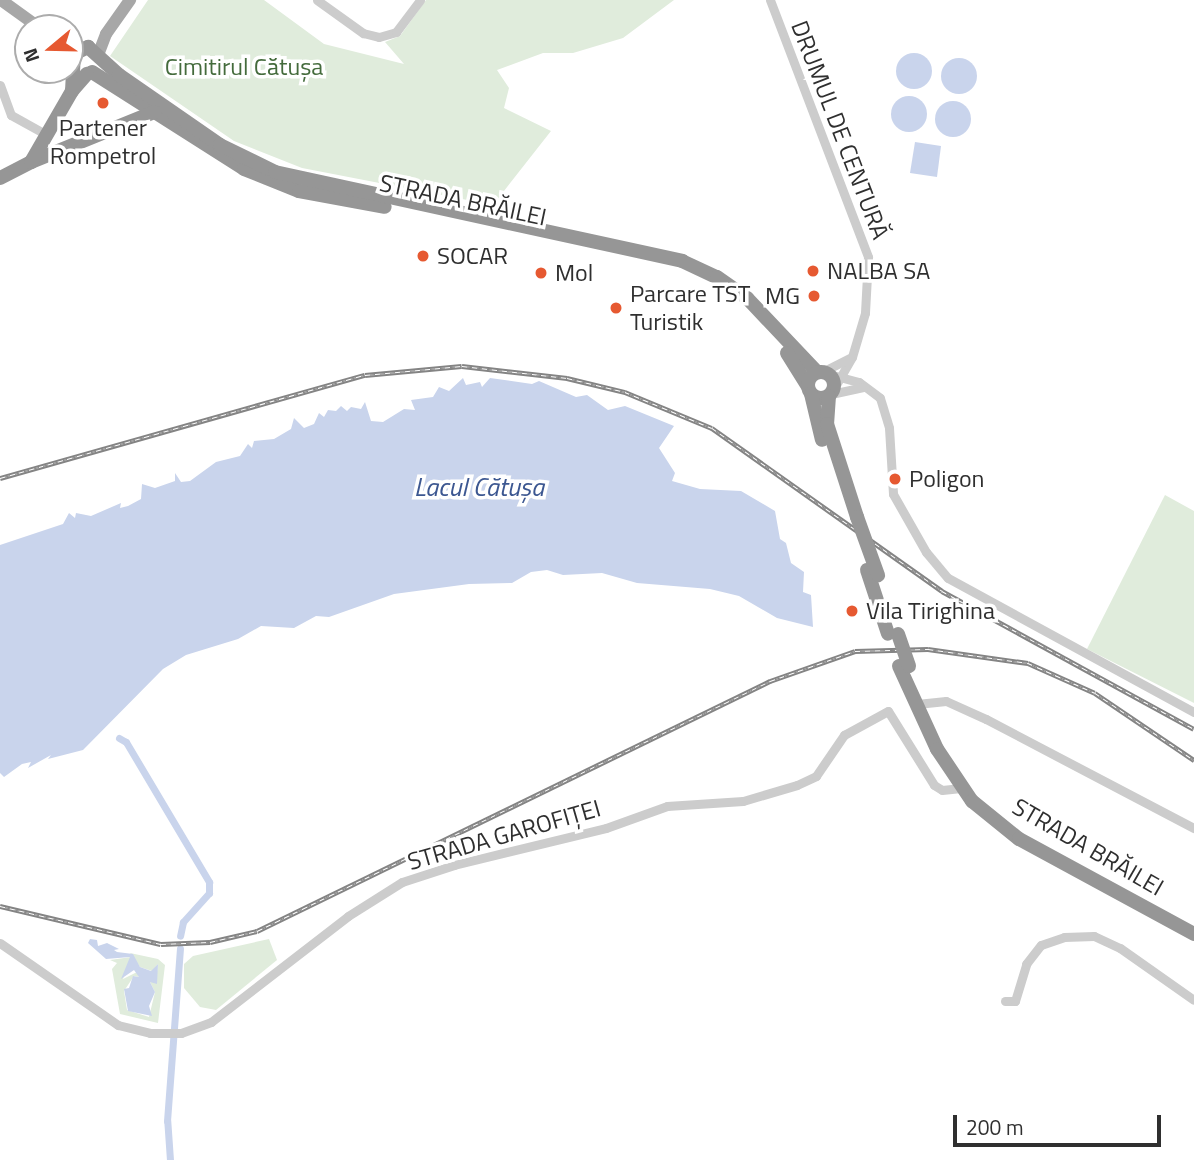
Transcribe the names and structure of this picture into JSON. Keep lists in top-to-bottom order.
{
  "streets": {
    "highway": ["STRADA BRĂILEI"],
    "street": ["DRUMUL DE CENTURĂ", "STRADA GAROFIȚEI"]
  },
  "crossings": [
    ["DRUMUL DE CENTURĂ", "STRADA BRĂILEI"],
    ["STRADA BRĂILEI", "STRADA GAROFIȚEI"]
  ],
  "water": ["Lacul Cătușa"],
  "parks": ["Cimitirul Cătușa"],
  "places": [
    "Partener Rompetrol",
    "SOCAR",
    "NALBA SA",
    "Mol",
    "MG",
    "Parcare TST Turistik",
    "Poligon",
    "Vila Tirighina"
  ],
  "scale_bar": "200 m",
  "north": "left"
}
